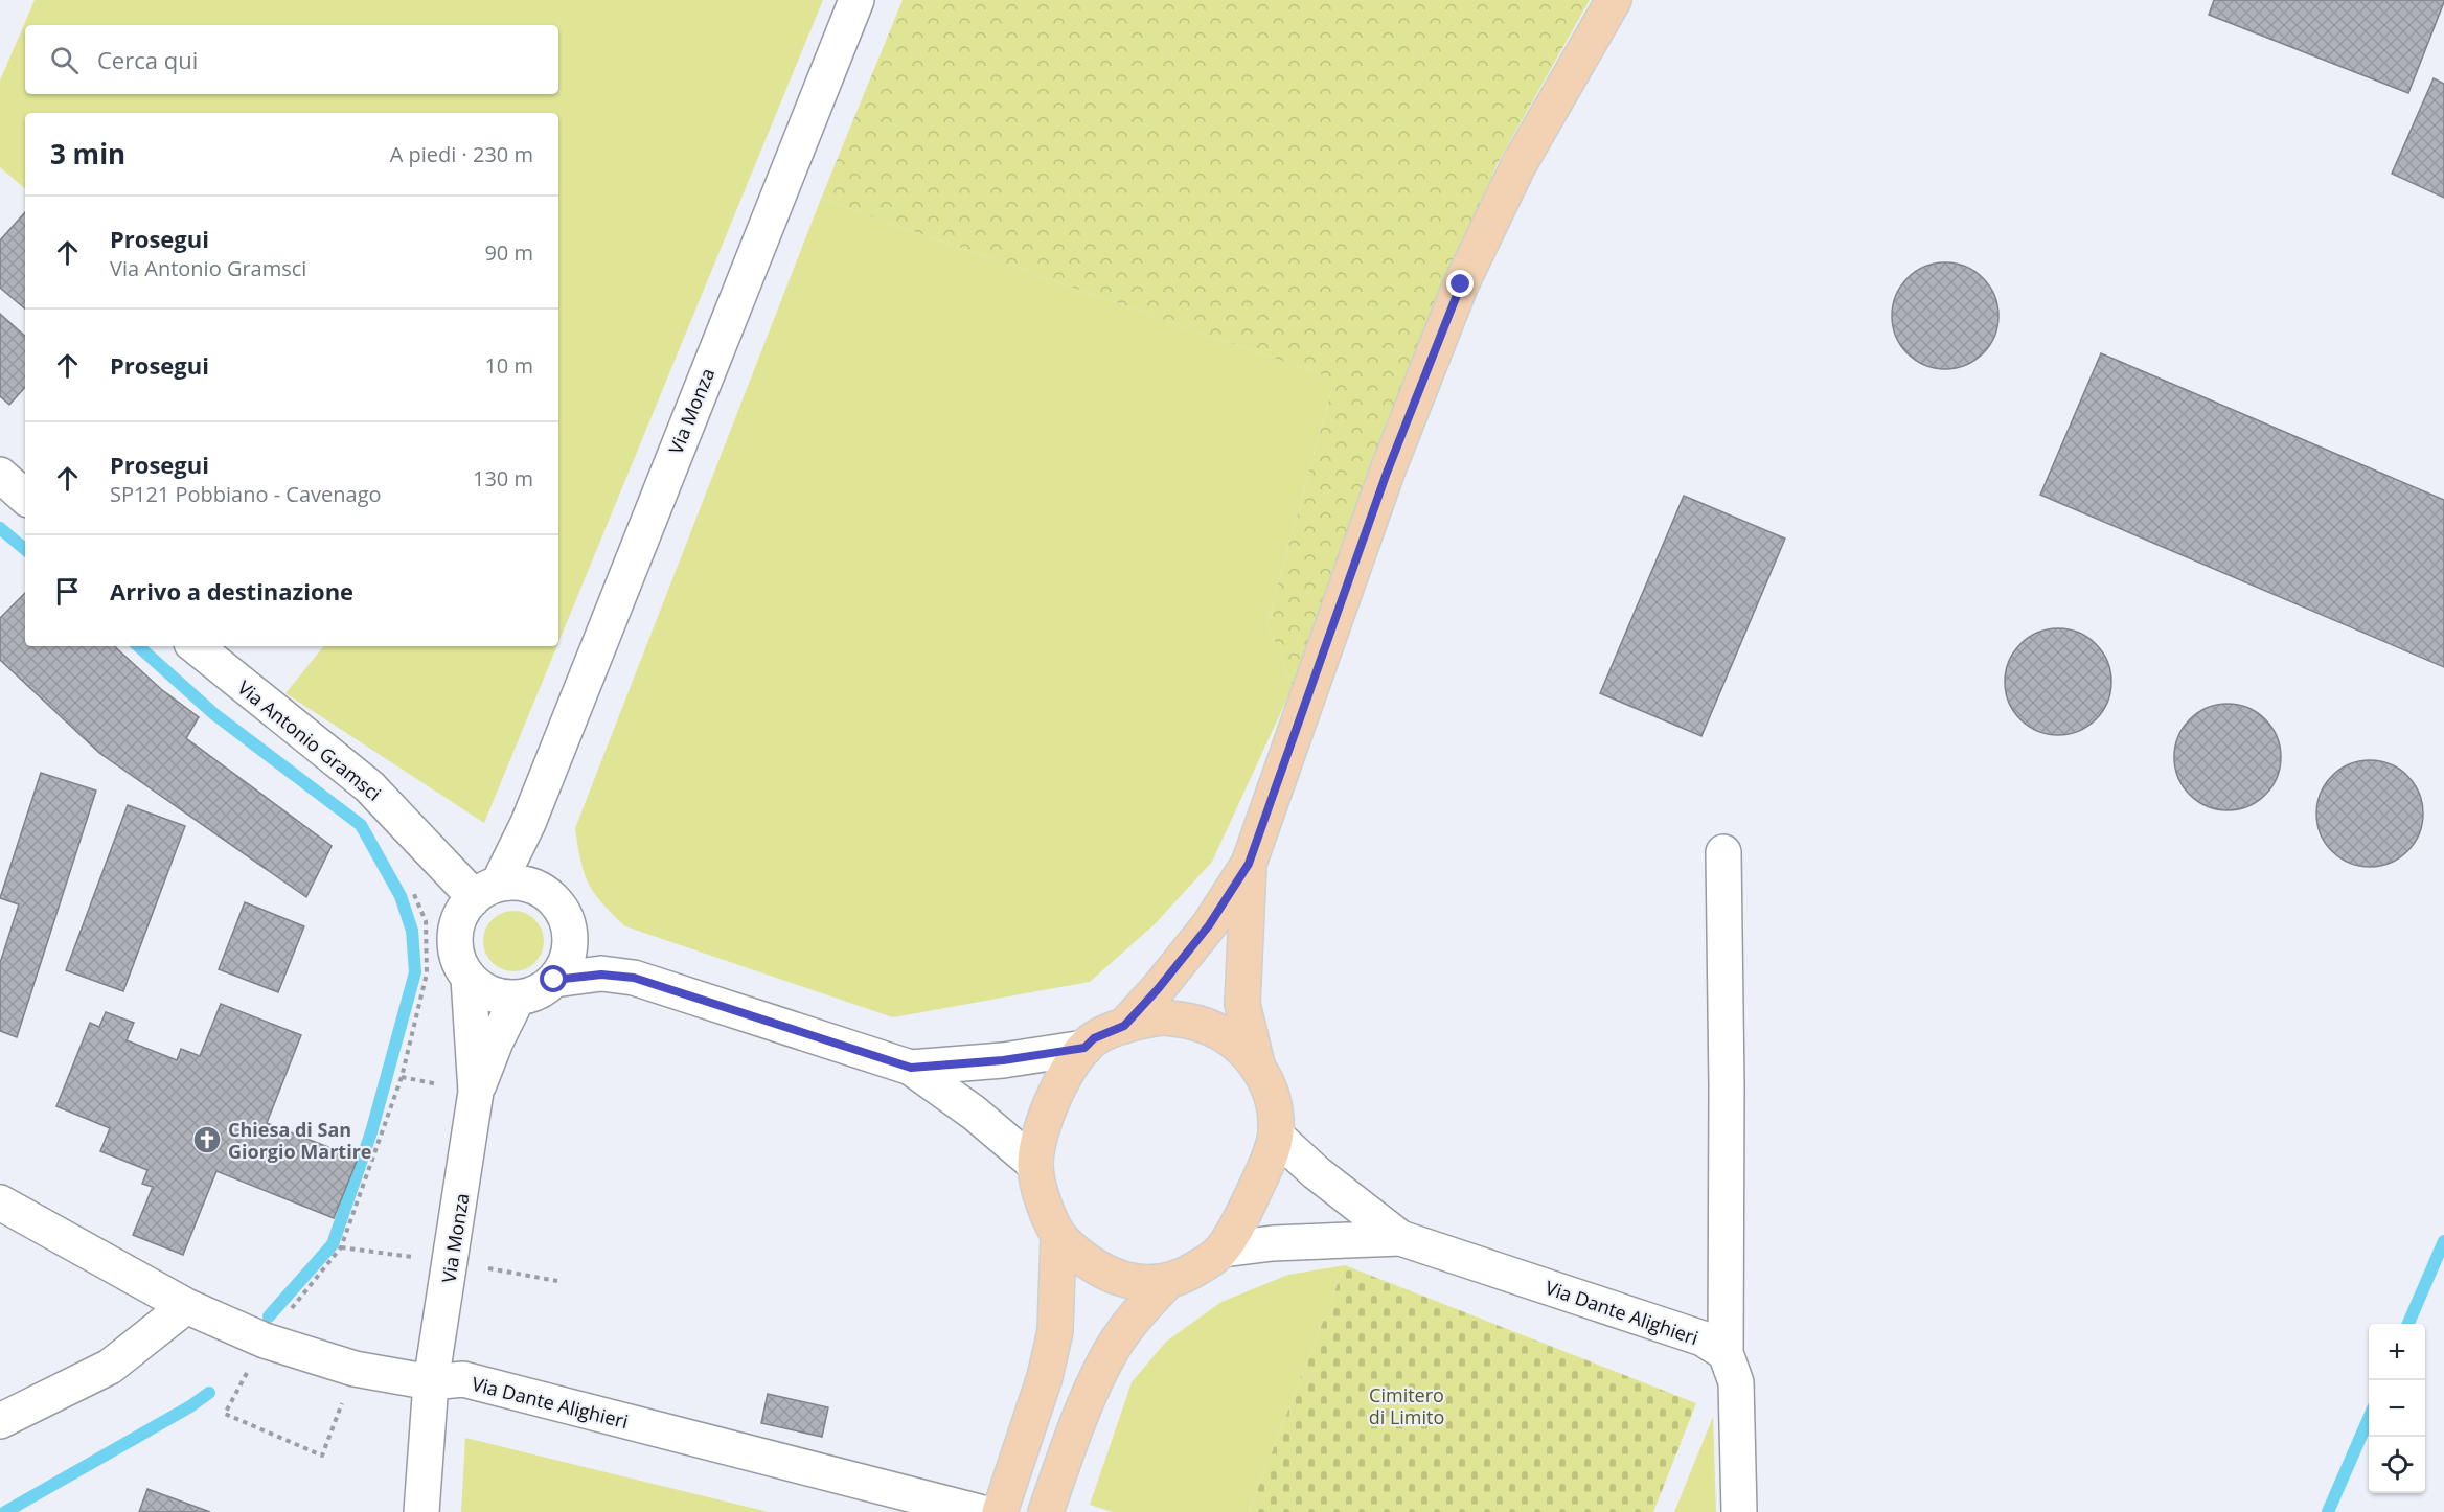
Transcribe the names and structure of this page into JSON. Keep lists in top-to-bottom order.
{
  "streets": {
    "street": ["Via Monza", "Via Antonio Gramsci", "Via Dante Alighieri"]
  },
  "crossings": [
    ["Via Monza", "Via Antonio Gramsci"],
    ["Via Monza", "Via Dante Alighieri"]
  ],
  "parks": ["Cimitero di Limito"],
  "places": {
    "church": ["Chiesa di San Giorgio Martire"]
  },
  "page": {
    "search": "Cerca qui",
    "heading": ["3 min", "A piedi · 230 m"],
    "list": [
      ["Prosegui", "Via Antonio Gramsci", "90 m"],
      ["Prosegui", "10 m"],
      ["Prosegui", "SP121 Pobbiano - Cavenago", "130 m"],
      "Arrivo a destinazione"
    ],
    "map_buttons": ["+", "−"]
  }
}
